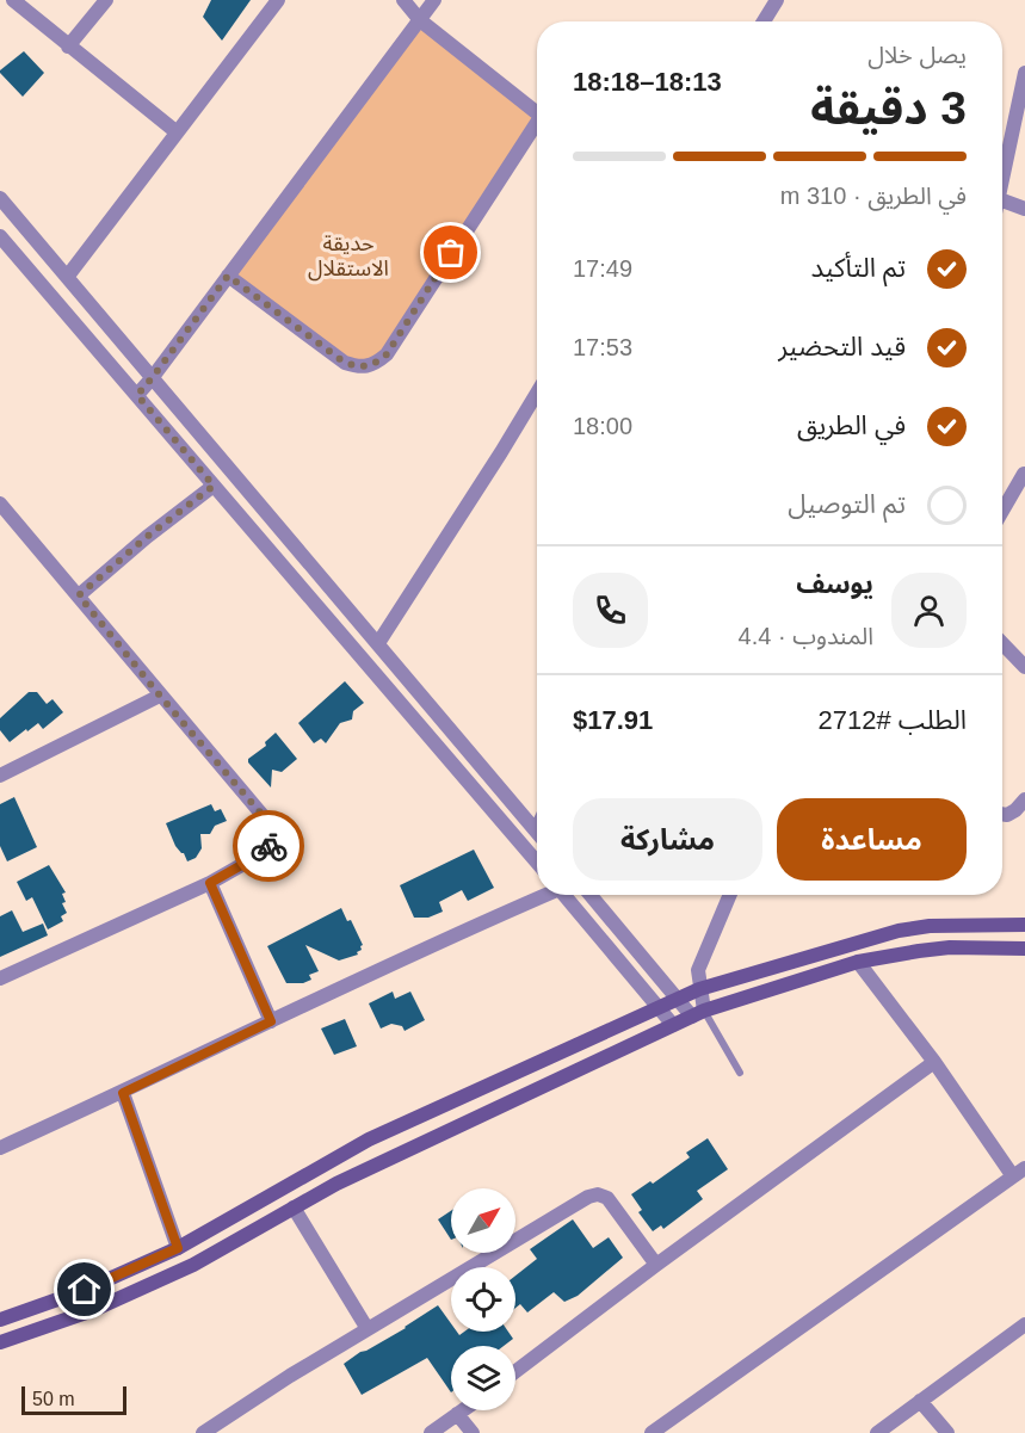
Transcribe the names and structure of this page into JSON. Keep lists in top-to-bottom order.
{
  "parks": ["حديقة الاستقلال"],
  "scale_bar": "50 m",
  "north": "top right",
  "page": {
    "heading": ["3 دقيقة", "يصل خلال", "18:13–18:18"],
    "panel": [
      "يوسف",
      "المندوب · 4.4",
      "الطلب #2712",
      "$17.91"
    ],
    "bar": "في الطريق · 310 m",
    "list": [
      ["تم التأكيد", "17:49"],
      ["قيد التحضير", "17:53"],
      ["في الطريق", "18:00"],
      "تم التوصيل"
    ],
    "buttons": ["مساعدة", "مشاركة"],
    "scale": "50 m"
  }
}
